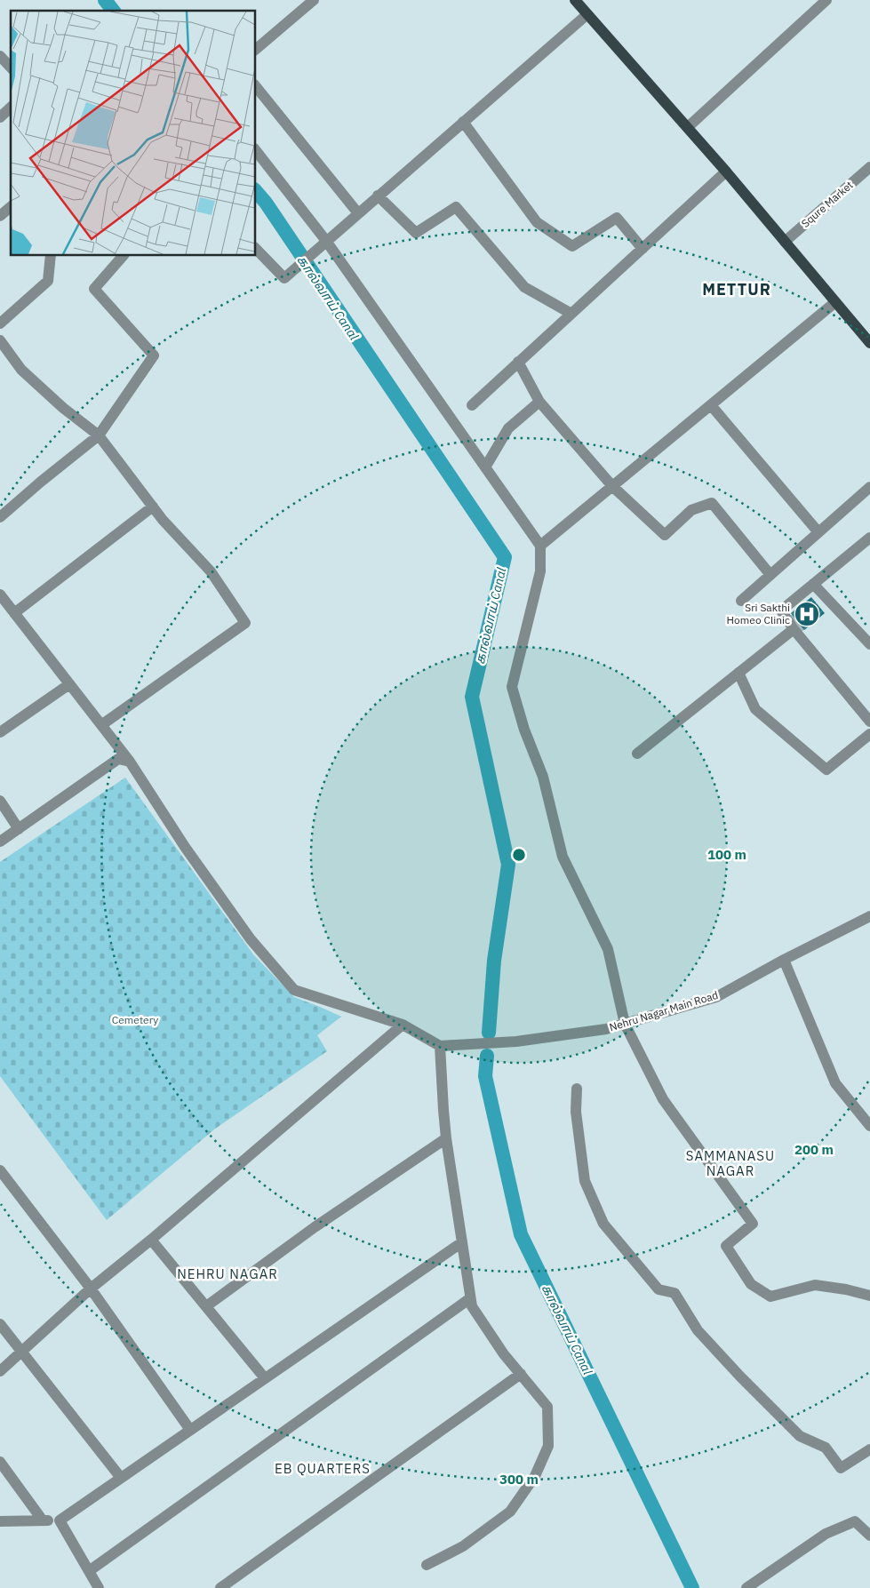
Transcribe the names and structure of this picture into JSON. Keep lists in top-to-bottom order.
{
  "streets": {
    "street": ["Squre Market", "Nehru Nagar Main Road"]
  },
  "districts": [
    "METTUR",
    "SAMMANASU NAGAR",
    "NEHRU NAGAR",
    "EB QUARTERS"
  ],
  "water": ["கால்வாய் Canal"],
  "parks": ["Cemetery"],
  "places": {
    "hospital": ["Sri Sakthi Homeo Clinic"]
  },
  "rings": ["100 m", "200 m", "300 m"]
}
